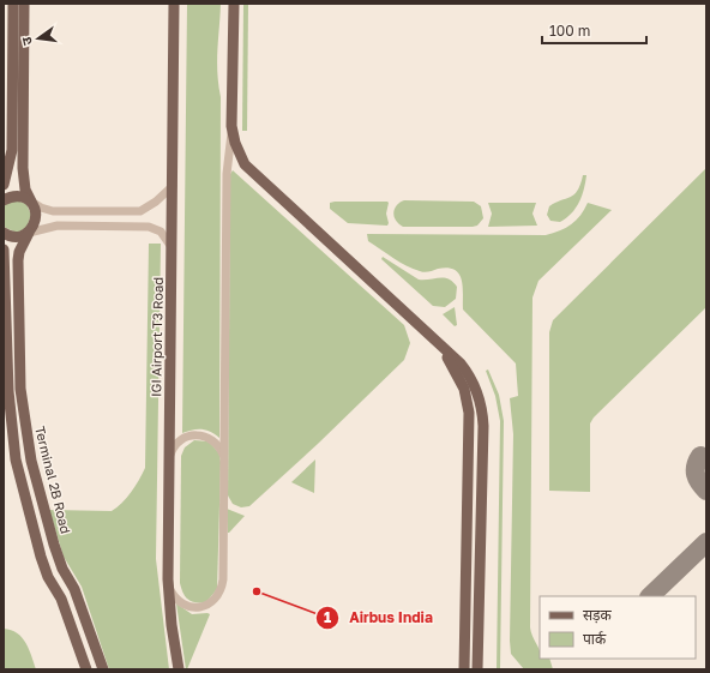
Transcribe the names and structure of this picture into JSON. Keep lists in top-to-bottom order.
{
  "streets": {
    "main road": ["IGI Airport T3 Road", "Terminal 2B Road"]
  },
  "places": ["Airbus India"],
  "legend": ["सड़क", "पार्क"],
  "scale_bar": "100 m",
  "north": "left"
}
